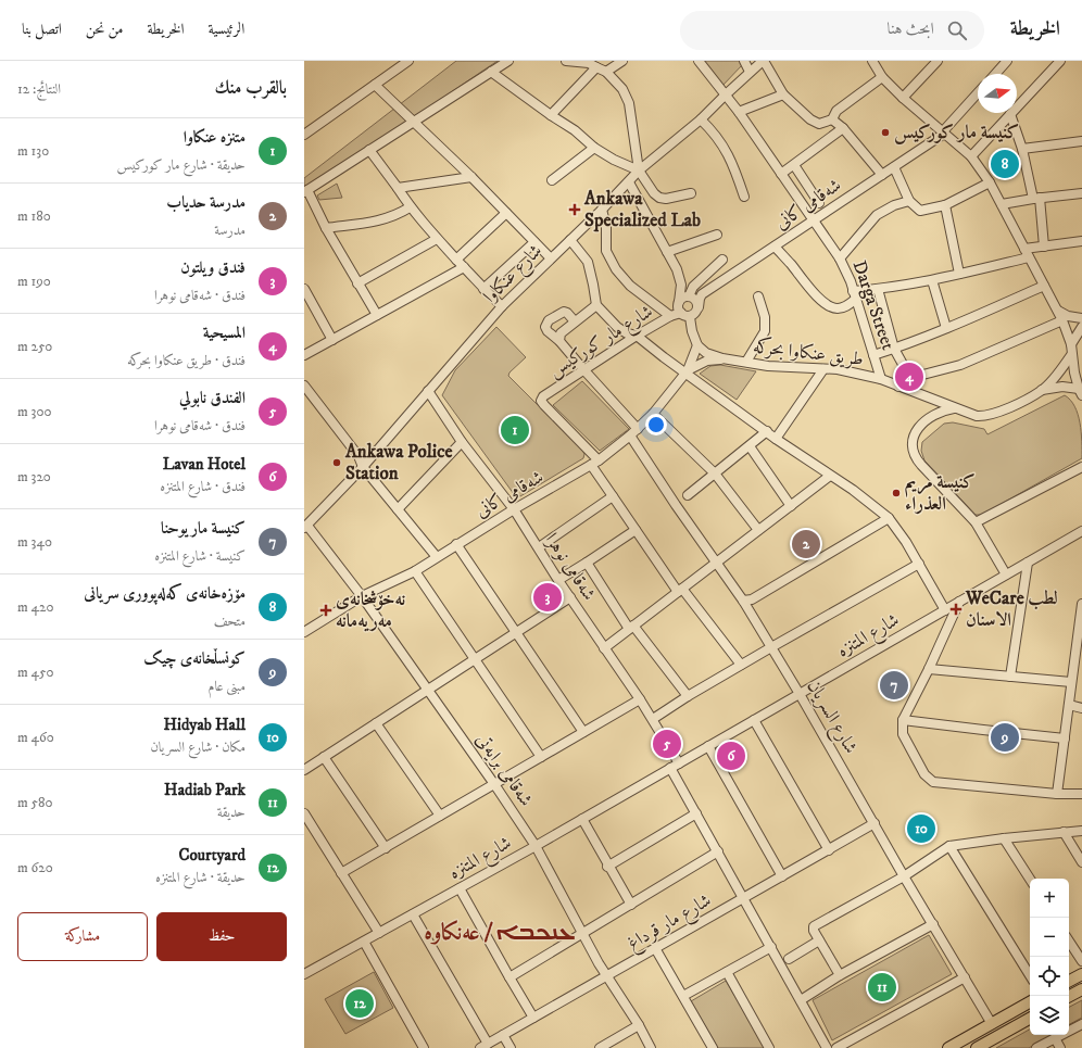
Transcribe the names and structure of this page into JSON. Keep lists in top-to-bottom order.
{
  "streets": {
    "street": [
      "شەقامی کانی",
      "شارع عنكاوا",
      "Darga Street",
      "شارع مار كوركيس",
      "طريق عنكاوا بحركه",
      "شەقامی نوهرا",
      "شارع المتنزه",
      "شارع السريان",
      "شەقامی برایەتی",
      "شارع مار قرداغ"
    ]
  },
  "crossings": [
    ["شەقامی کانی", "Darga Street"],
    ["شەقامی کانی", "شارع مار كوركيس"],
    ["شەقامی کانی", "طريق عنكاوا بحركه"],
    ["شەقامی کانی", "شەقامی نوهرا"],
    ["شەقامی کانی", "شارع السريان"],
    ["شەقامی کانی", "شەقامی برایەتی"],
    ["شارع عنكاوا", "Darga Street"],
    ["شارع عنكاوا", "شەقامی نوهرا"],
    ["شارع عنكاوا", "شەقامی برایەتی"],
    ["Darga Street", "طريق عنكاوا بحركه"],
    ["شەقامی نوهرا", "شارع المتنزه"],
    ["شارع المتنزه", "شارع السريان"],
    ["شارع المتنزه", "شەقامی برایەتی"],
    ["شارع السريان", "شارع مار قرداغ"],
    ["شەقامی برایەتی", "شارع مار قرداغ"]
  ],
  "districts": ["ܥܢܟܒܐ / عەنکاوە"],
  "places": {
    "other": ["كنيسة مار كوركيس", "Ankawa Police Station", "كنيسة مريم العذراء"],
    "health": ["Ankawa Specialized Lab", "WeCare لطب الاسنان", "نەخۆشخانەی مەریەمانە"]
  },
  "north": "right",
  "page": {
    "header": "الخريطة",
    "search": "ابحث هنا",
    "nav": [
      "الرئيسية",
      "الخريطة",
      "من نحن",
      "اتصل بنا"
    ],
    "heading": ["بالقرب منك", "النتائج: 12"],
    "list": [
      {
        "mark": "1",
        "name": "متنزه عنكاوا",
        "note": "حديقة · شارع مار كوركيس",
        "value": "130 m"
      },
      {
        "mark": "2",
        "name": "مدرسة حدياب",
        "note": "مدرسة",
        "value": "180 m"
      },
      {
        "mark": "3",
        "name": "فندق ویلتون",
        "note": "فندق · شەقامی نوهرا",
        "value": "190 m"
      },
      {
        "mark": "4",
        "name": "المسيحية",
        "note": "فندق · طريق عنكاوا بحركه",
        "value": "250 m"
      },
      {
        "mark": "5",
        "name": "الفندق نابولي",
        "note": "فندق · شەقامی نوهرا",
        "value": "300 m"
      },
      {
        "mark": "6",
        "name": "Lavan Hotel",
        "note": "فندق · شارع المتنزه",
        "value": "320 m"
      },
      {
        "mark": "7",
        "name": "كنيسة مار يوحنا",
        "note": "كنيسة · شارع المتنزه",
        "value": "340 m"
      },
      {
        "mark": "8",
        "name": "مۆزەخانەی کەلەپووری سریانی",
        "note": "متحف",
        "value": "420 m"
      },
      {
        "mark": "9",
        "name": "کونسڵخانەی چیک",
        "note": "مبنى عام",
        "value": "450 m"
      },
      {
        "mark": "10",
        "name": "Hidyab Hall",
        "note": "مكان · شارع السريان",
        "value": "460 m"
      },
      {
        "mark": "11",
        "name": "Hadiab Park",
        "note": "حديقة",
        "value": "580 m"
      },
      {
        "mark": "12",
        "name": "Courtyard",
        "note": "حديقة · شارع المتنزه",
        "value": "620 m"
      }
    ],
    "pins": [
      "8",
      "4",
      "1",
      "2",
      "3",
      "7",
      "9",
      "5",
      "6",
      "10",
      "11",
      "12"
    ],
    "map_buttons": ["+", "−"],
    "buttons": ["حفظ", "مشاركة"]
  }
}
